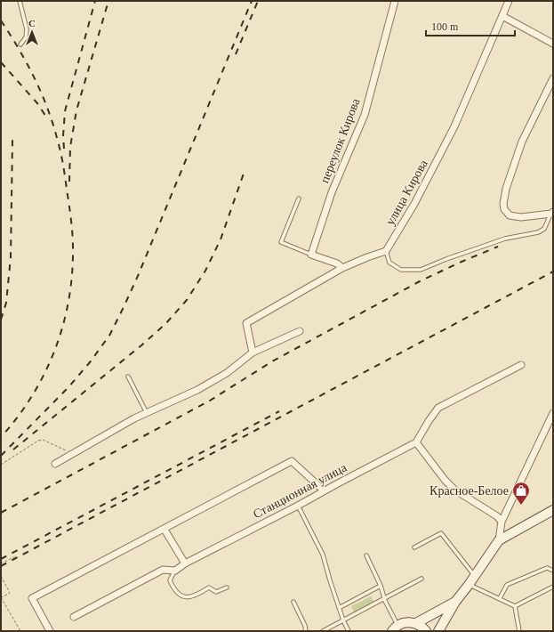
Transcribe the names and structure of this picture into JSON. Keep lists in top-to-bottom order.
{
  "streets": {
    "street": ["переулок Кирова", "улица Кирова", "Станционная улица"]
  },
  "places": {
    "shop": ["Красное-Белое"]
  },
  "scale_bar": "100 m",
  "north": "top"
}
